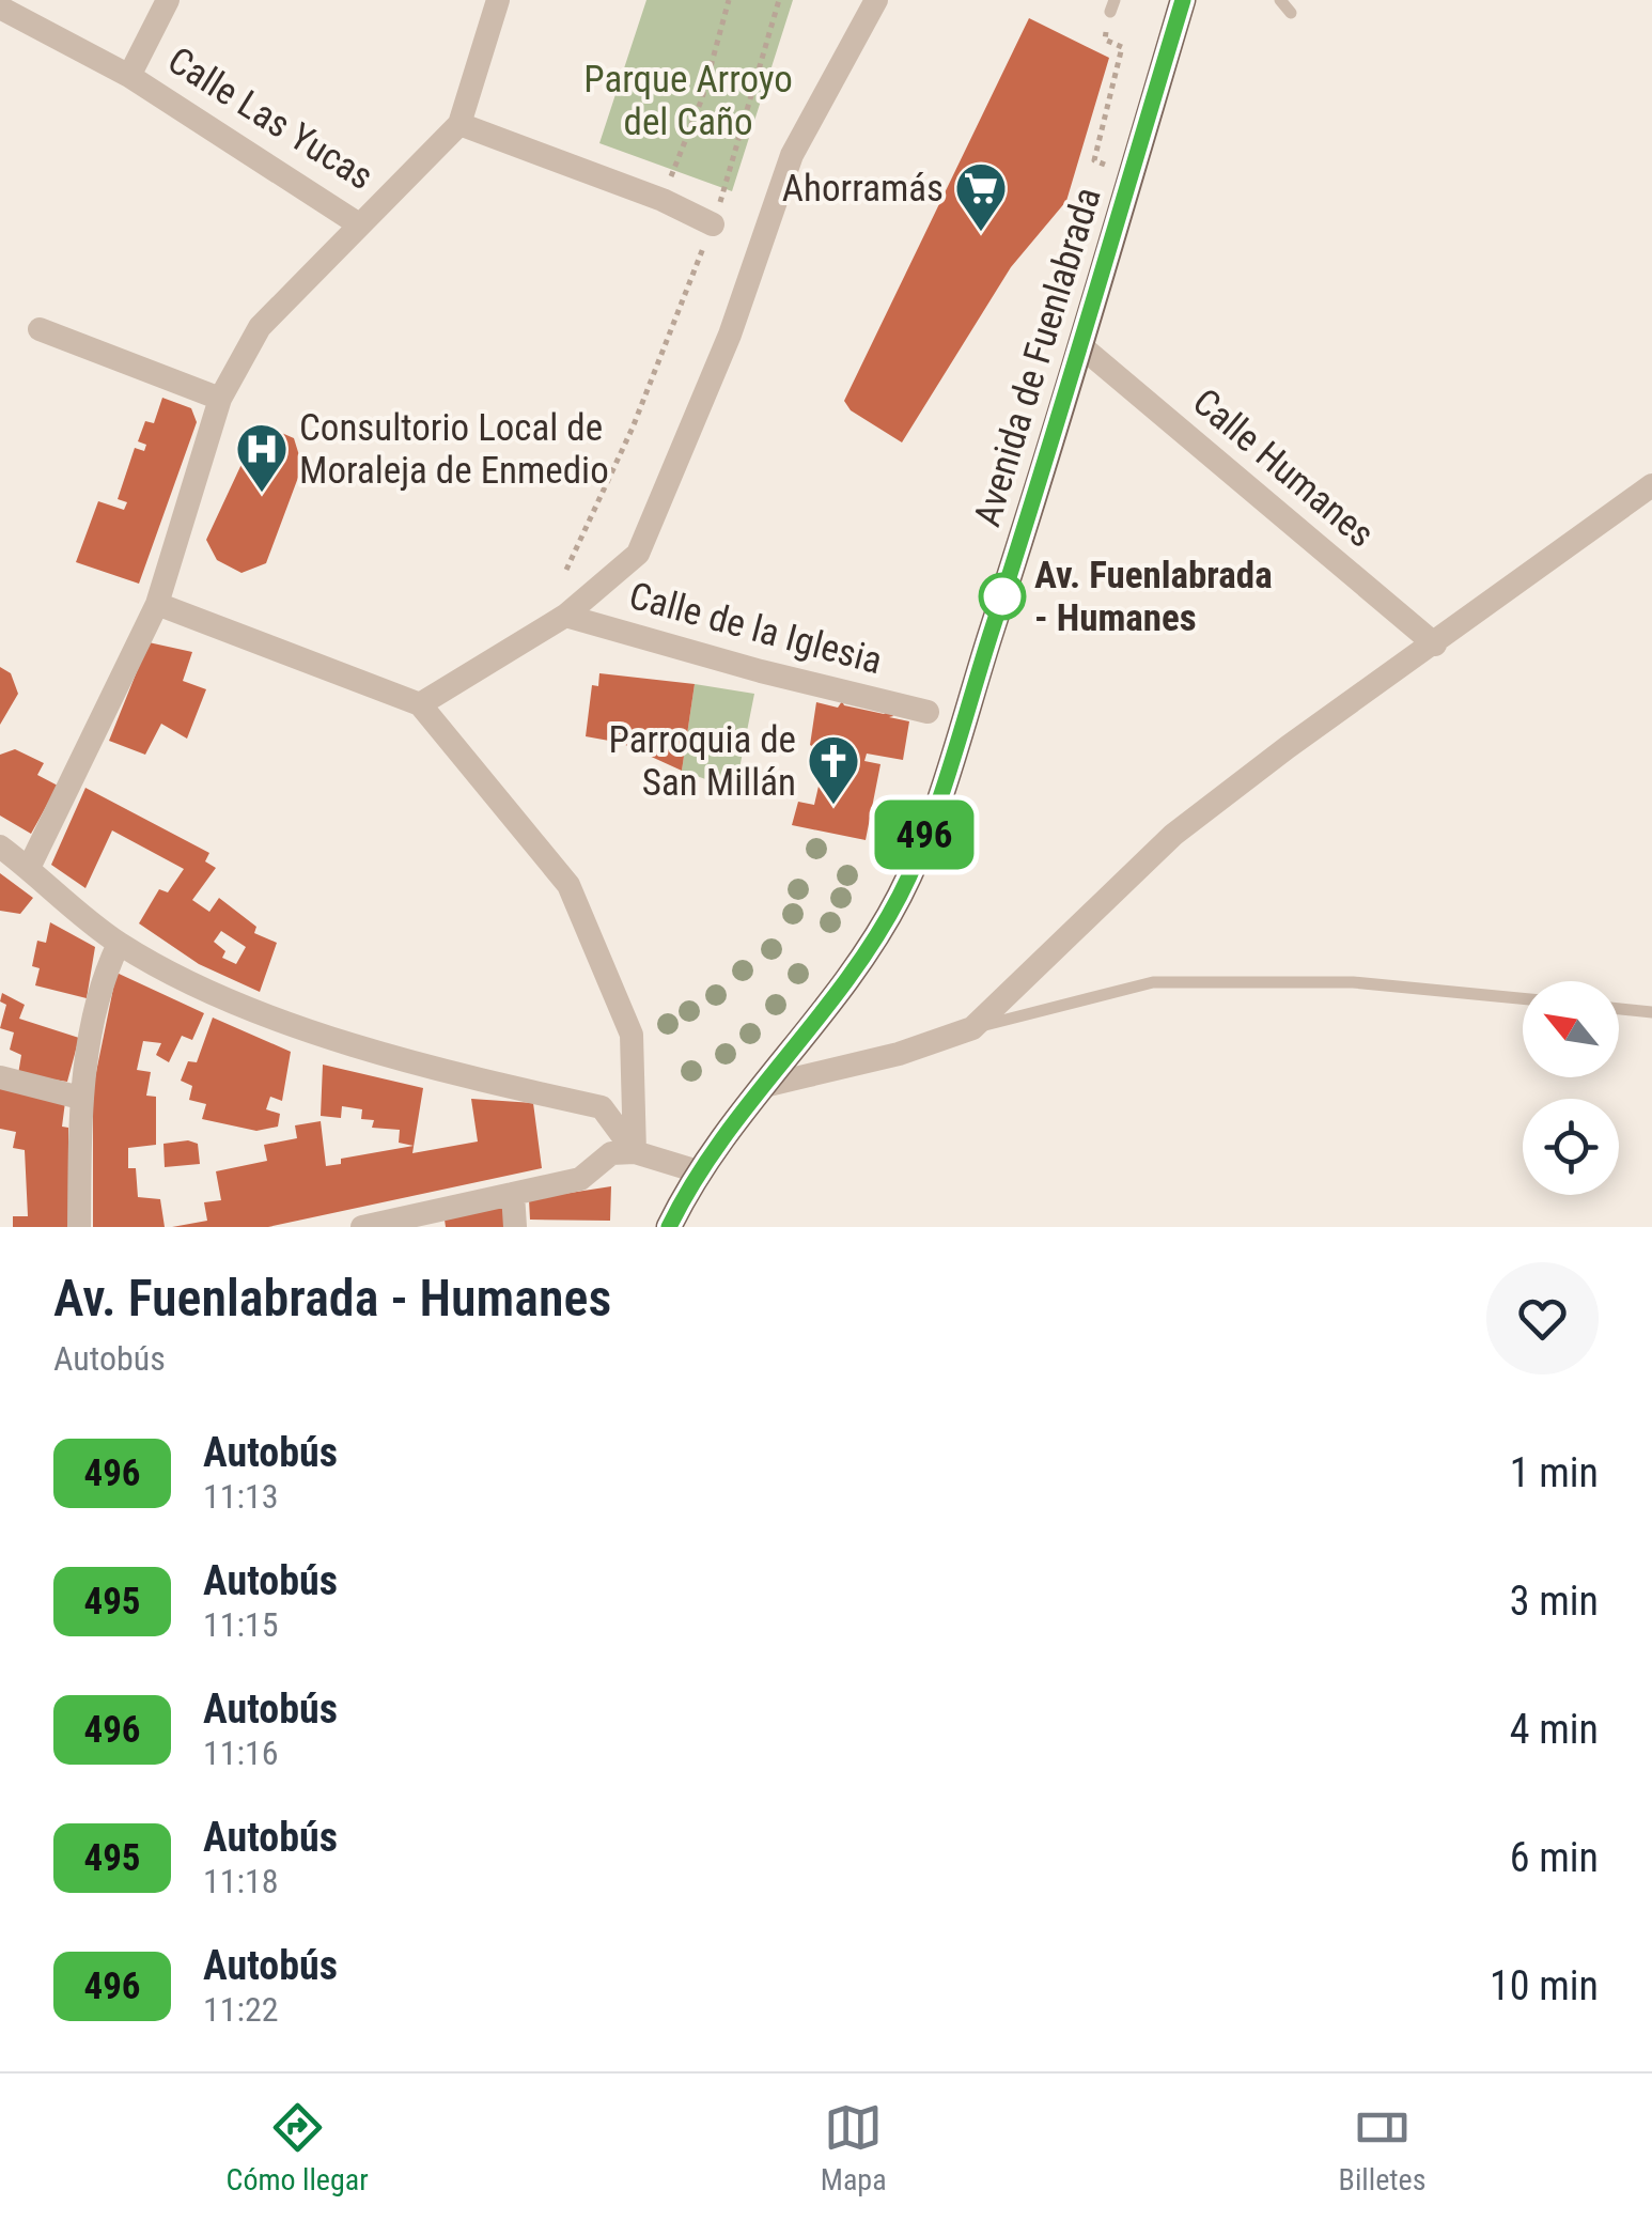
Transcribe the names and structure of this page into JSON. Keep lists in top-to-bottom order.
{
  "streets": {
    "main road": ["Avenida de Fuenlabrada"],
    "street": ["Calle Las Yucas", "Calle Humanes", "Calle de la Iglesia"]
  },
  "crossings": [
    ["Avenida de Fuenlabrada", "Calle Humanes"]
  ],
  "parks": ["Parque Arroyo del Caño"],
  "places": {
    "supermarket": ["Ahorramás"],
    "hospital": ["Consultorio Local de Moraleja de Enmedio"],
    "other": ["Av. Fuenlabrada - Humanes"],
    "church": ["Parroquia de San Millán"]
  },
  "lines": ["bus line 496"],
  "north": "top left",
  "page": {
    "on_map": "496",
    "heading": ["Av. Fuenlabrada - Humanes", "Autobús"],
    "list": [
      {
        "mark": "496",
        "name": "Autobús",
        "note": "11:13",
        "value": "1 min"
      },
      {
        "mark": "495",
        "name": "Autobús",
        "note": "11:15",
        "value": "3 min"
      },
      {
        "mark": "496",
        "name": "Autobús",
        "note": "11:16",
        "value": "4 min"
      },
      {
        "mark": "495",
        "name": "Autobús",
        "note": "11:18",
        "value": "6 min"
      },
      {
        "mark": "496",
        "name": "Autobús",
        "note": "11:22",
        "value": "10 min"
      }
    ],
    "tabs": ["Cómo llegar", "Mapa", "Billetes"]
  }
}
